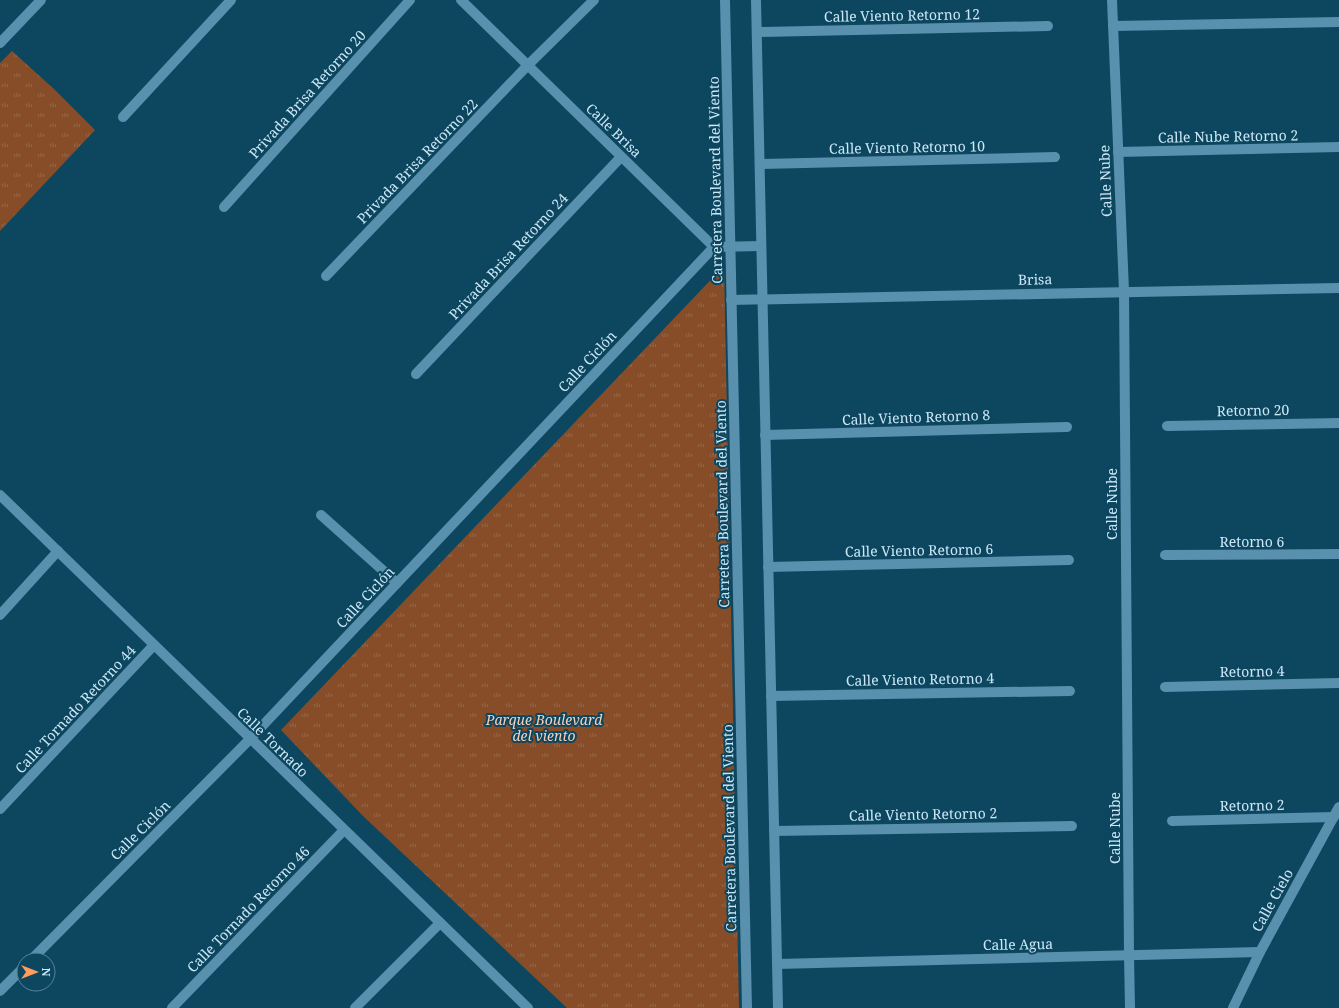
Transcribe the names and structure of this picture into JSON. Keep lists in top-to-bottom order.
{
  "streets": {
    "street": [
      "Calle Viento Retorno 12",
      "Privada Brisa Retorno 20",
      "Calle Brisa",
      "Calle Nube Retorno 2",
      "Calle Viento Retorno 10",
      "Privada Brisa Retorno 22",
      "Carretera Boulevard del Viento",
      "Calle Nube",
      "Privada Brisa Retorno 24",
      "Brisa",
      "Calle Ciclón",
      "Retorno 20",
      "Calle Viento Retorno 8",
      "Retorno 6",
      "Calle Viento Retorno 6",
      "Retorno 4",
      "Calle Viento Retorno 4",
      "Calle Tornado Retorno 44",
      "Calle Tornado",
      "Retorno 2",
      "Calle Viento Retorno 2",
      "Calle Cielo",
      "Calle Tornado Retorno 46",
      "Calle Agua"
    ]
  },
  "crossings": [
    ["Calle Brisa", "Privada Brisa Retorno 22"],
    ["Calle Brisa", "Privada Brisa Retorno 24"],
    ["Calle Brisa", "Calle Ciclón"],
    ["Calle Nube Retorno 2", "Calle Nube"],
    ["Carretera Boulevard del Viento", "Brisa"],
    ["Calle Nube", "Brisa"],
    ["Calle Nube", "Calle Agua"],
    ["Calle Ciclón", "Calle Tornado"],
    ["Calle Tornado Retorno 44", "Calle Tornado"],
    ["Calle Tornado", "Calle Tornado Retorno 46"],
    ["Retorno 2", "Calle Cielo"],
    ["Calle Cielo", "Calle Agua"]
  ],
  "parks": ["Parque Boulevard del viento"],
  "north": "right"
}
